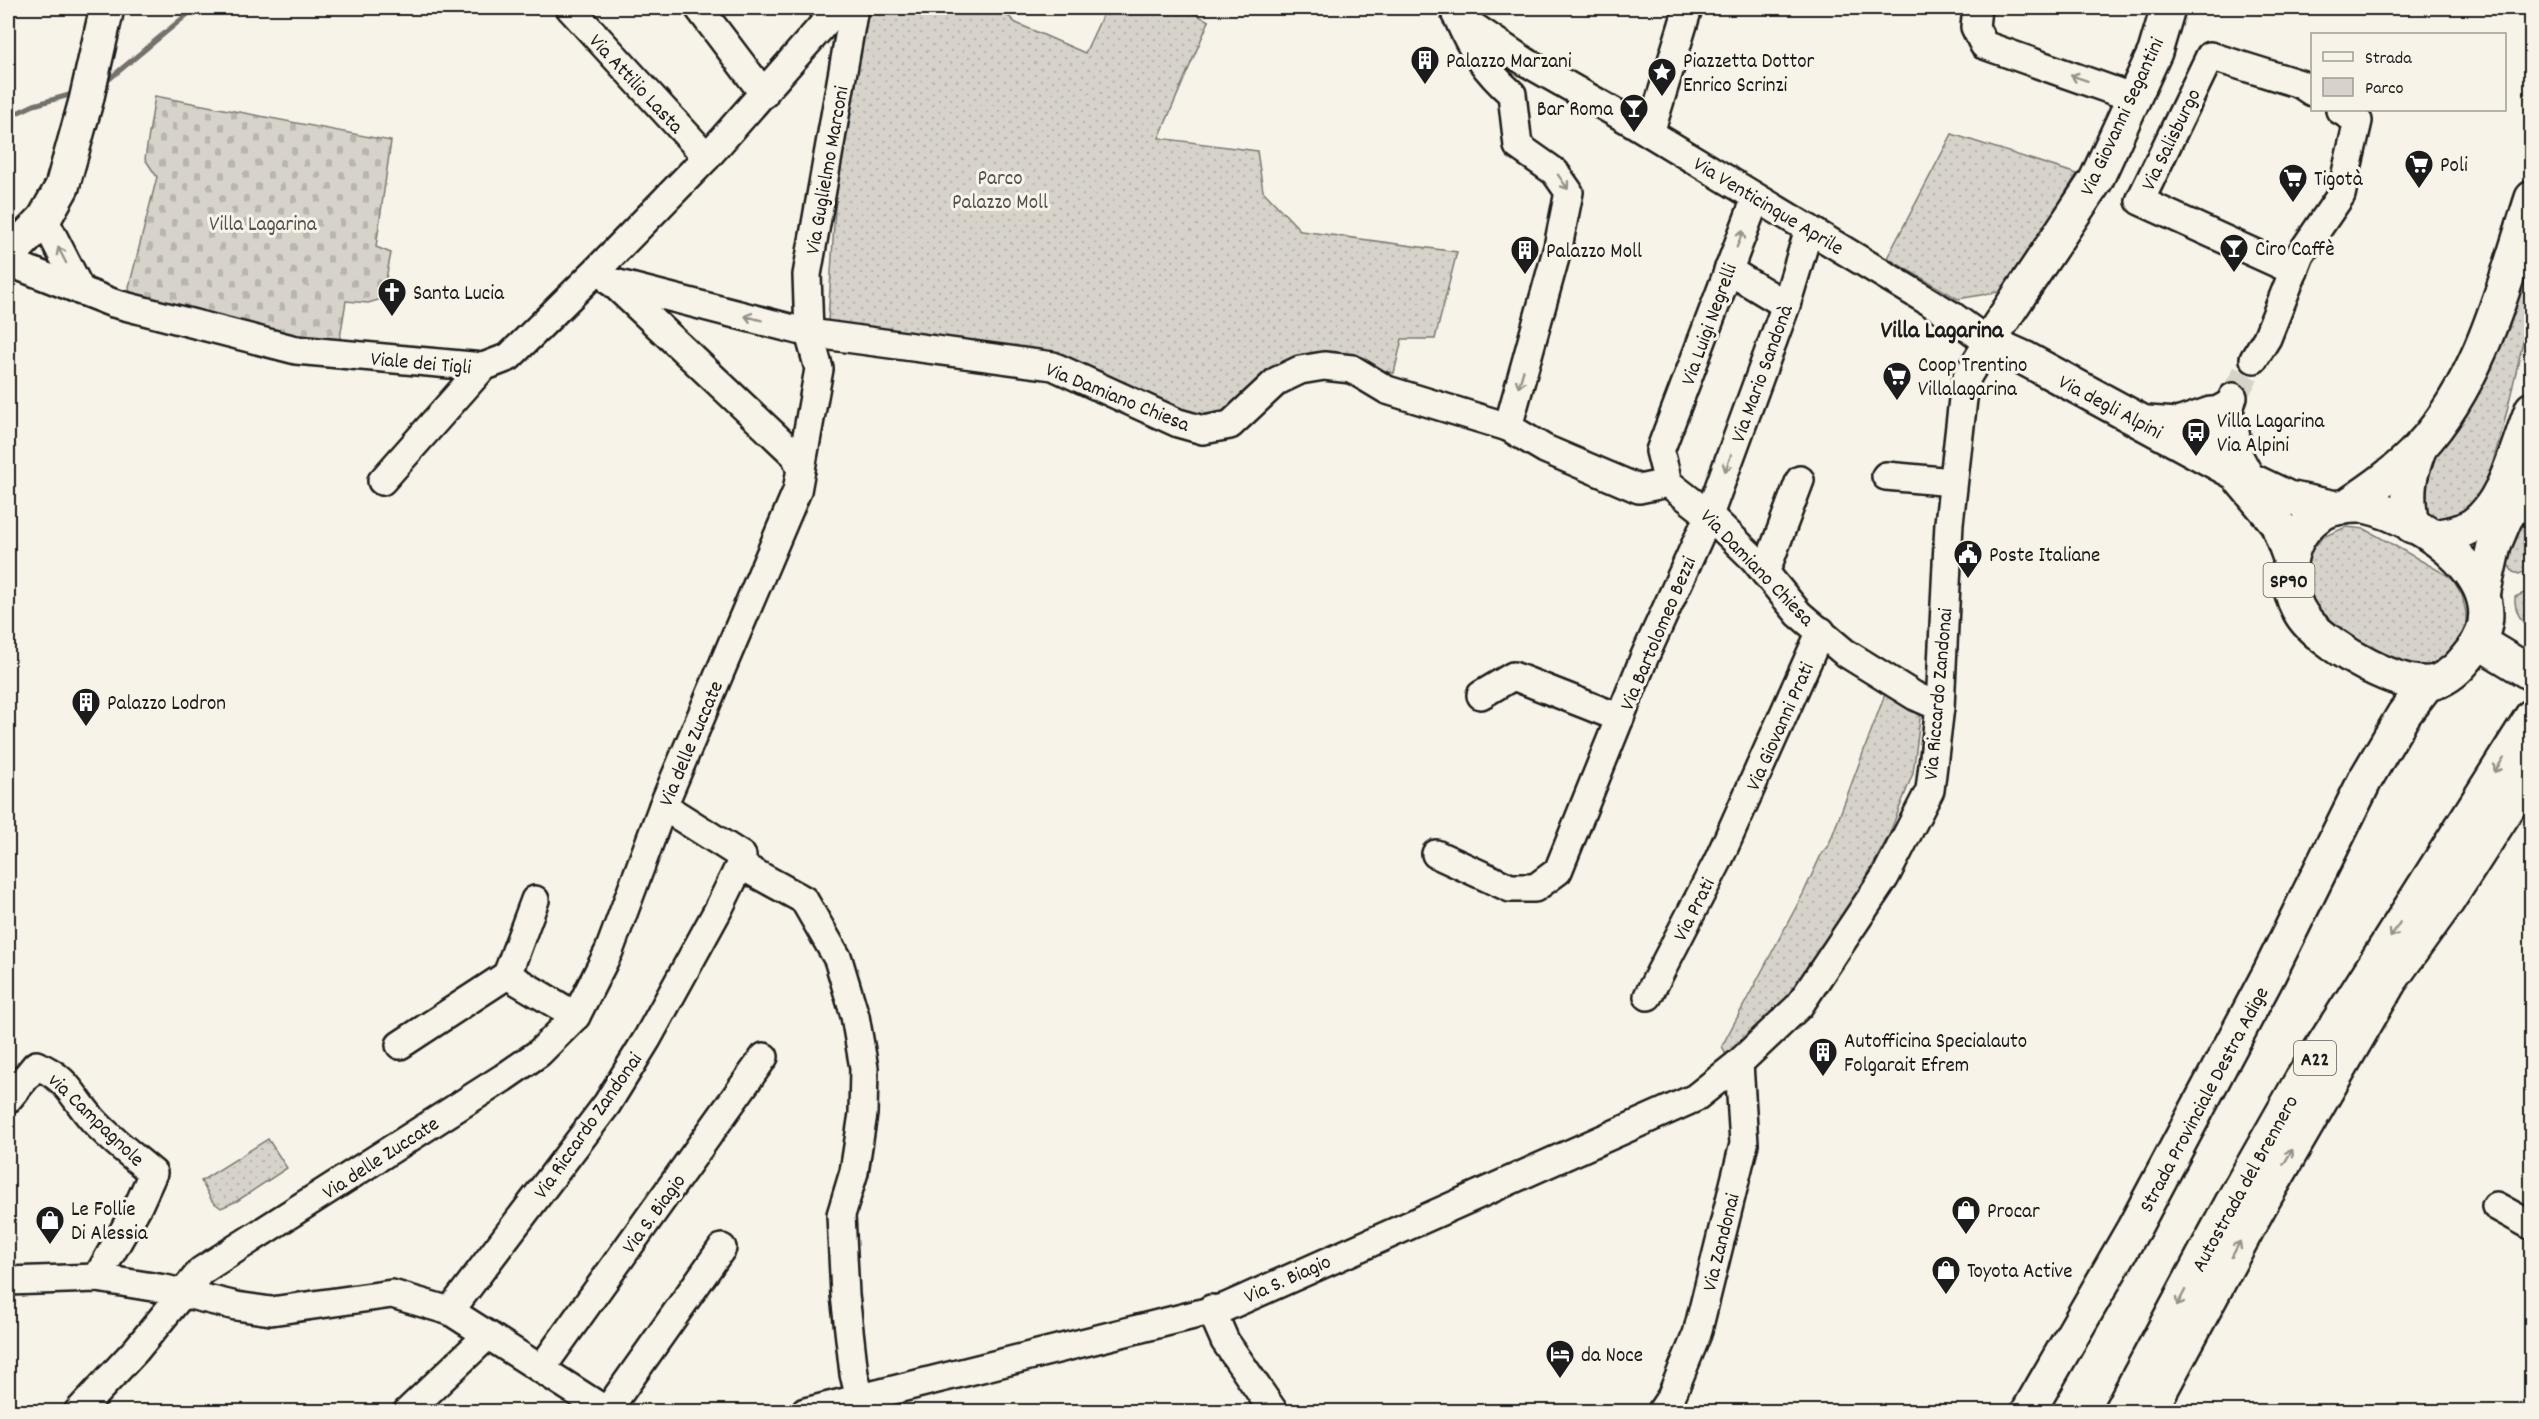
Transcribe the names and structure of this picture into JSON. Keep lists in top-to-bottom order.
{
  "streets": {
    "main road": [
      "Via Giovanni Segantini",
      "Via degli Alpini",
      "SP90",
      "A22",
      "Strada Provinciale Destra Adige",
      "Autostrada del Brennero"
    ],
    "street": [
      "Via Attilio Lasta",
      "Via Salisburgo",
      "Via Guglielmo Marconi",
      "Via Venticinque Aprile",
      "Via Luigi Negrelli",
      "Viale dei Tigli",
      "Via Mario Sandonà",
      "Via Damiano Chiesa",
      "Via Bartolomeo Bezzi",
      "Via Riccardo Zandonai",
      "Via Giovanni Prati",
      "Via delle Zuccate",
      "Via Prati",
      "via Campagnole",
      "Via S. Biagio",
      "Via Zandonai"
    ]
  },
  "crossings": [
    ["Via Attilio Lasta", "Viale dei Tigli"],
    ["Via Giovanni Segantini", "Via Venticinque Aprile"],
    ["Via Giovanni Segantini", "Via degli Alpini"],
    ["Via Giovanni Segantini", "Via Riccardo Zandonai"],
    ["Via Guglielmo Marconi", "Via Damiano Chiesa"],
    ["Via Guglielmo Marconi", "Via delle Zuccate"],
    ["Via Venticinque Aprile", "Via Luigi Negrelli"],
    ["Via Venticinque Aprile", "Via Mario Sandonà"],
    ["Via Venticinque Aprile", "Via degli Alpini"],
    ["Via Venticinque Aprile", "Via Riccardo Zandonai"],
    ["Via Luigi Negrelli", "Via Damiano Chiesa"],
    ["Via Mario Sandonà", "Via Damiano Chiesa"],
    ["Via Mario Sandonà", "Via Bartolomeo Bezzi"],
    ["Via Damiano Chiesa", "Via Bartolomeo Bezzi"],
    ["Via Damiano Chiesa", "Via Riccardo Zandonai"],
    ["Via Damiano Chiesa", "Via Giovanni Prati"],
    ["Via degli Alpini", "SP90"],
    ["Via degli Alpini", "Via Riccardo Zandonai"],
    ["Via degli Alpini", "Strada Provinciale Destra Adige"],
    ["SP90", "Strada Provinciale Destra Adige"],
    ["Via Riccardo Zandonai", "Via S. Biagio"],
    ["Via Riccardo Zandonai", "Via Zandonai"],
    ["Via Giovanni Prati", "Via Prati"],
    ["Via S. Biagio", "Via Zandonai"]
  ],
  "one_way": ["Via Mario Sandonà"],
  "districts": ["Villa Lagarina"],
  "parks": ["Parco Palazzo Moll", "Villa Lagarina"],
  "places": {
    "building": [
      "Palazzo Marzani",
      "Palazzo Moll",
      "Palazzo Lodron",
      "Autofficina Specialauto Folgarait Efrem"
    ],
    "place": ["Piazzetta Dottor Enrico Scrinzi"],
    "bar": ["Bar Roma", "Ciro Caffè"],
    "supermarket": ["Poli", "Tigotà", "Coop Trentino Villalagarina"],
    "church": ["Santa Lucia"],
    "bus stop": ["Villa Lagarina Via Alpini"],
    "public building": ["Poste Italiane"],
    "shop": ["Procar", "Le Follie Di Alessia", "Toyota Active"],
    "hotel": ["da Noce"]
  },
  "legend": ["Strada", "Parco"]
}
